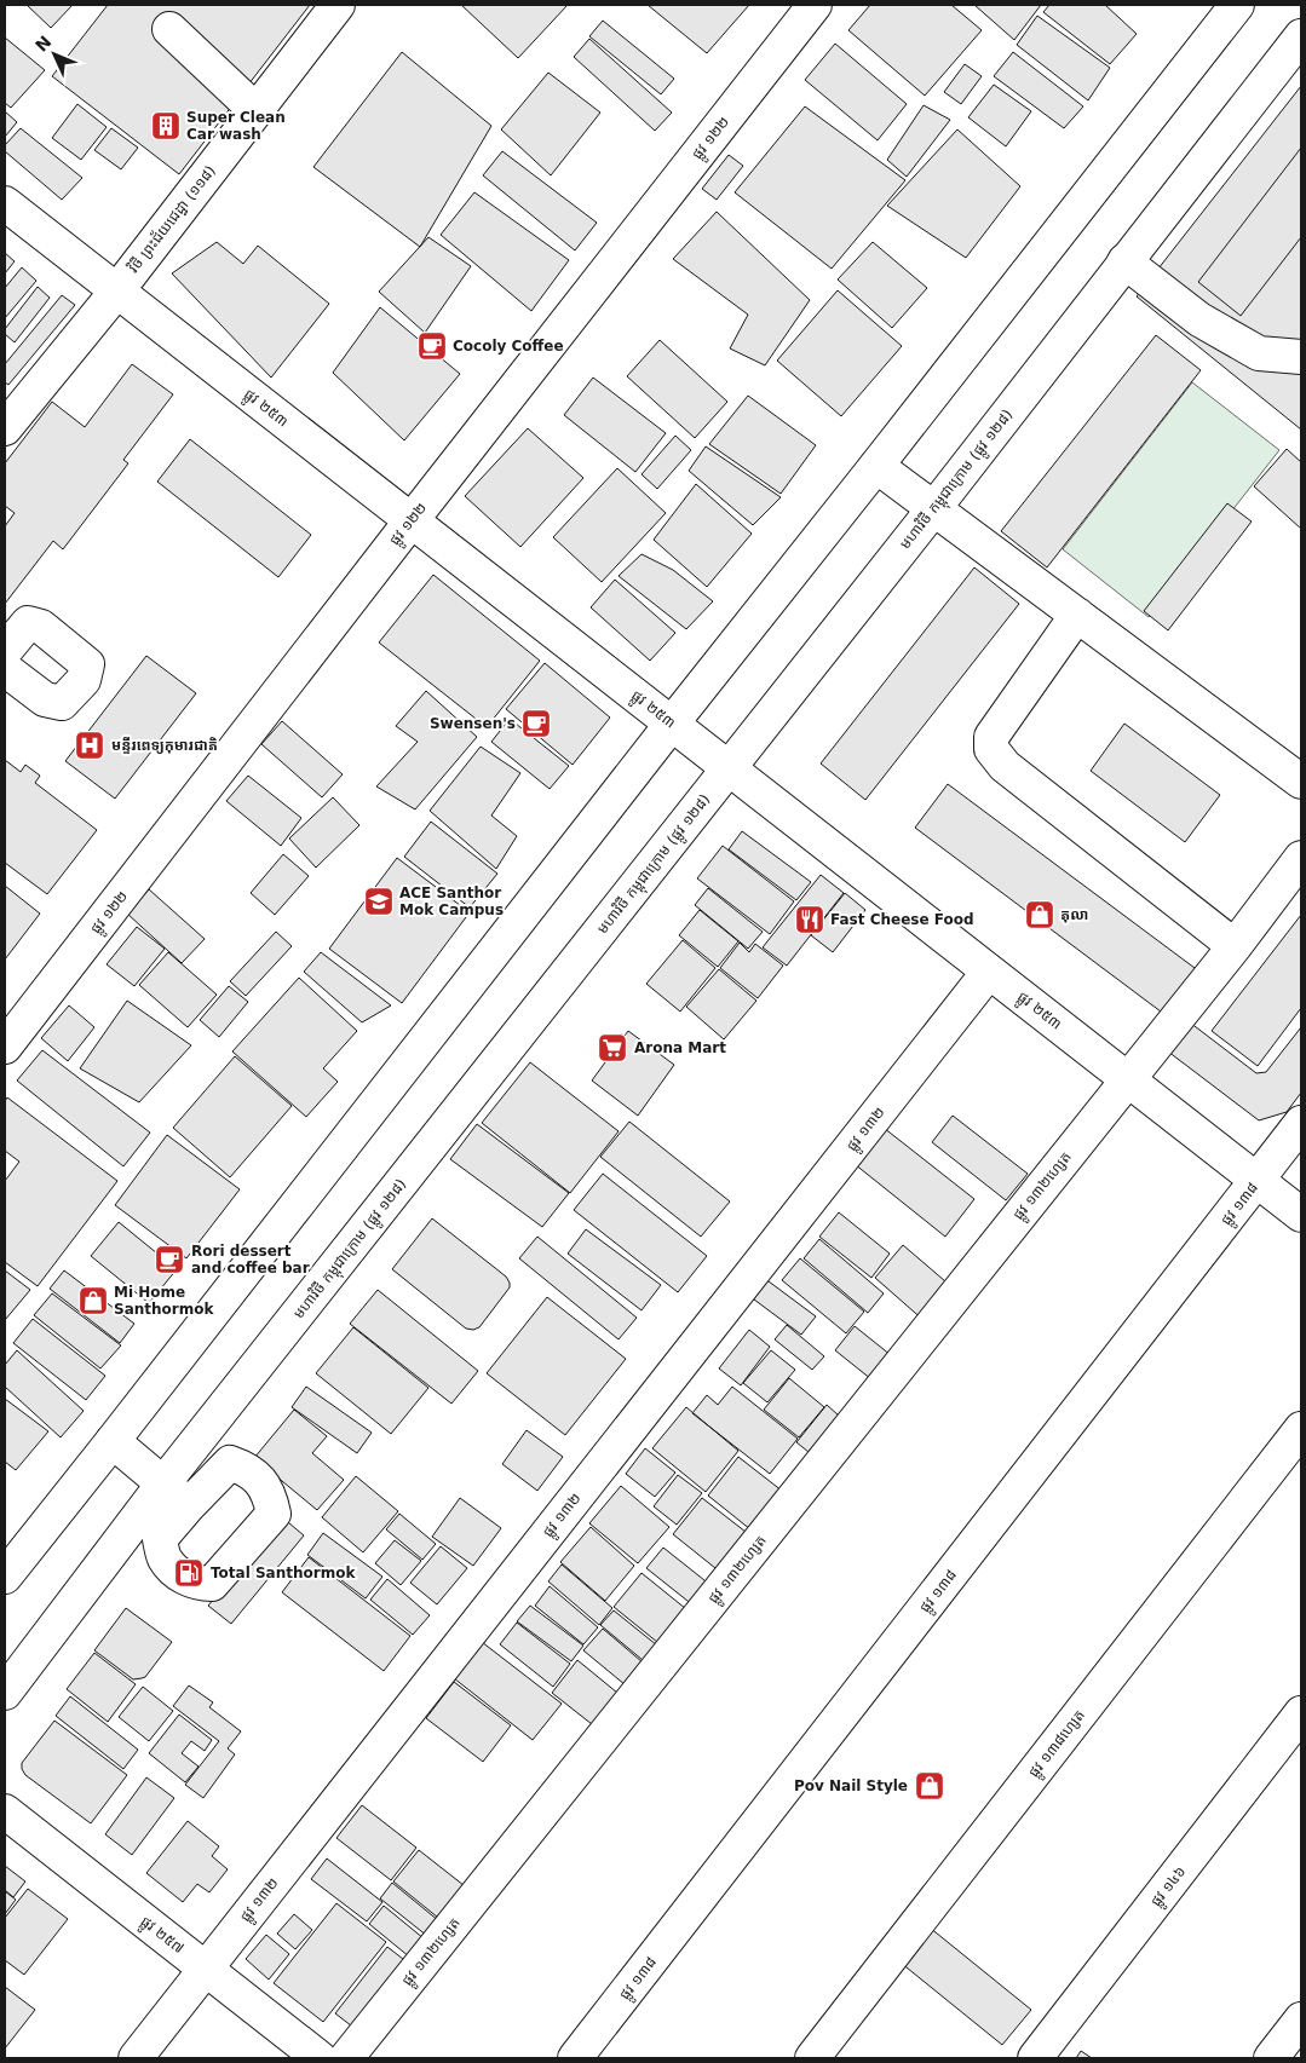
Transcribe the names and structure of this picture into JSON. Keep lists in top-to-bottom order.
{
  "streets": {
    "street": [
      "ផ្លូវ ១២២",
      "វិថី ព្រះជ័យជេដ្ធា (១១៨)",
      "ផ្លូវ ២៥៣",
      "មហាវិថី កម្ពុជាក្រោម (ផ្លូវ ១២៨)",
      "ផ្លូវ ១៣២",
      "ផ្លូវ ១៣២ហ្សេត",
      "ផ្លូវ ១៣៨",
      "ផ្លូវ ១៣៨ហ្សេត",
      "ផ្លូវ ១៤៦",
      "ផ្លូវ ២៥៧"
    ]
  },
  "crossings": [
    ["ផ្លូវ ១២២", "ផ្លូវ ២៥៣"],
    ["វិថី ព្រះជ័យជេដ្ធា (១១៨)", "ផ្លូវ ២៥៣"],
    ["ផ្លូវ ២៥៣", "មហាវិថី កម្ពុជាក្រោម (ផ្លូវ ១២៨)"],
    ["ផ្លូវ ២៥៣", "ផ្លូវ ១៣២"],
    ["ផ្លូវ ២៥៣", "ផ្លូវ ១៣២ហ្សេត"],
    ["ផ្លូវ ២៥៣", "ផ្លូវ ១៣៨"],
    ["ផ្លូវ ១៣២", "ផ្លូវ ២៥៧"]
  ],
  "places": {
    "building": ["Super Clean Car wash"],
    "cafe": ["Cocoly Coffee", "Swensen's", "Rori dessert and coffee bar"],
    "hospital": ["មន្ទីរពេទ្យកុមារជាតិ"],
    "school or university": ["ACE Santhor Mok Campus"],
    "shop": ["តុលា", "Mi Home Santhormok", "Pov Nail Style"],
    "restaurant": ["Fast Cheese Food"],
    "supermarket": ["Arona Mart"],
    "fuel station": ["Total Santhormok"]
  },
  "north": "top left"
}
